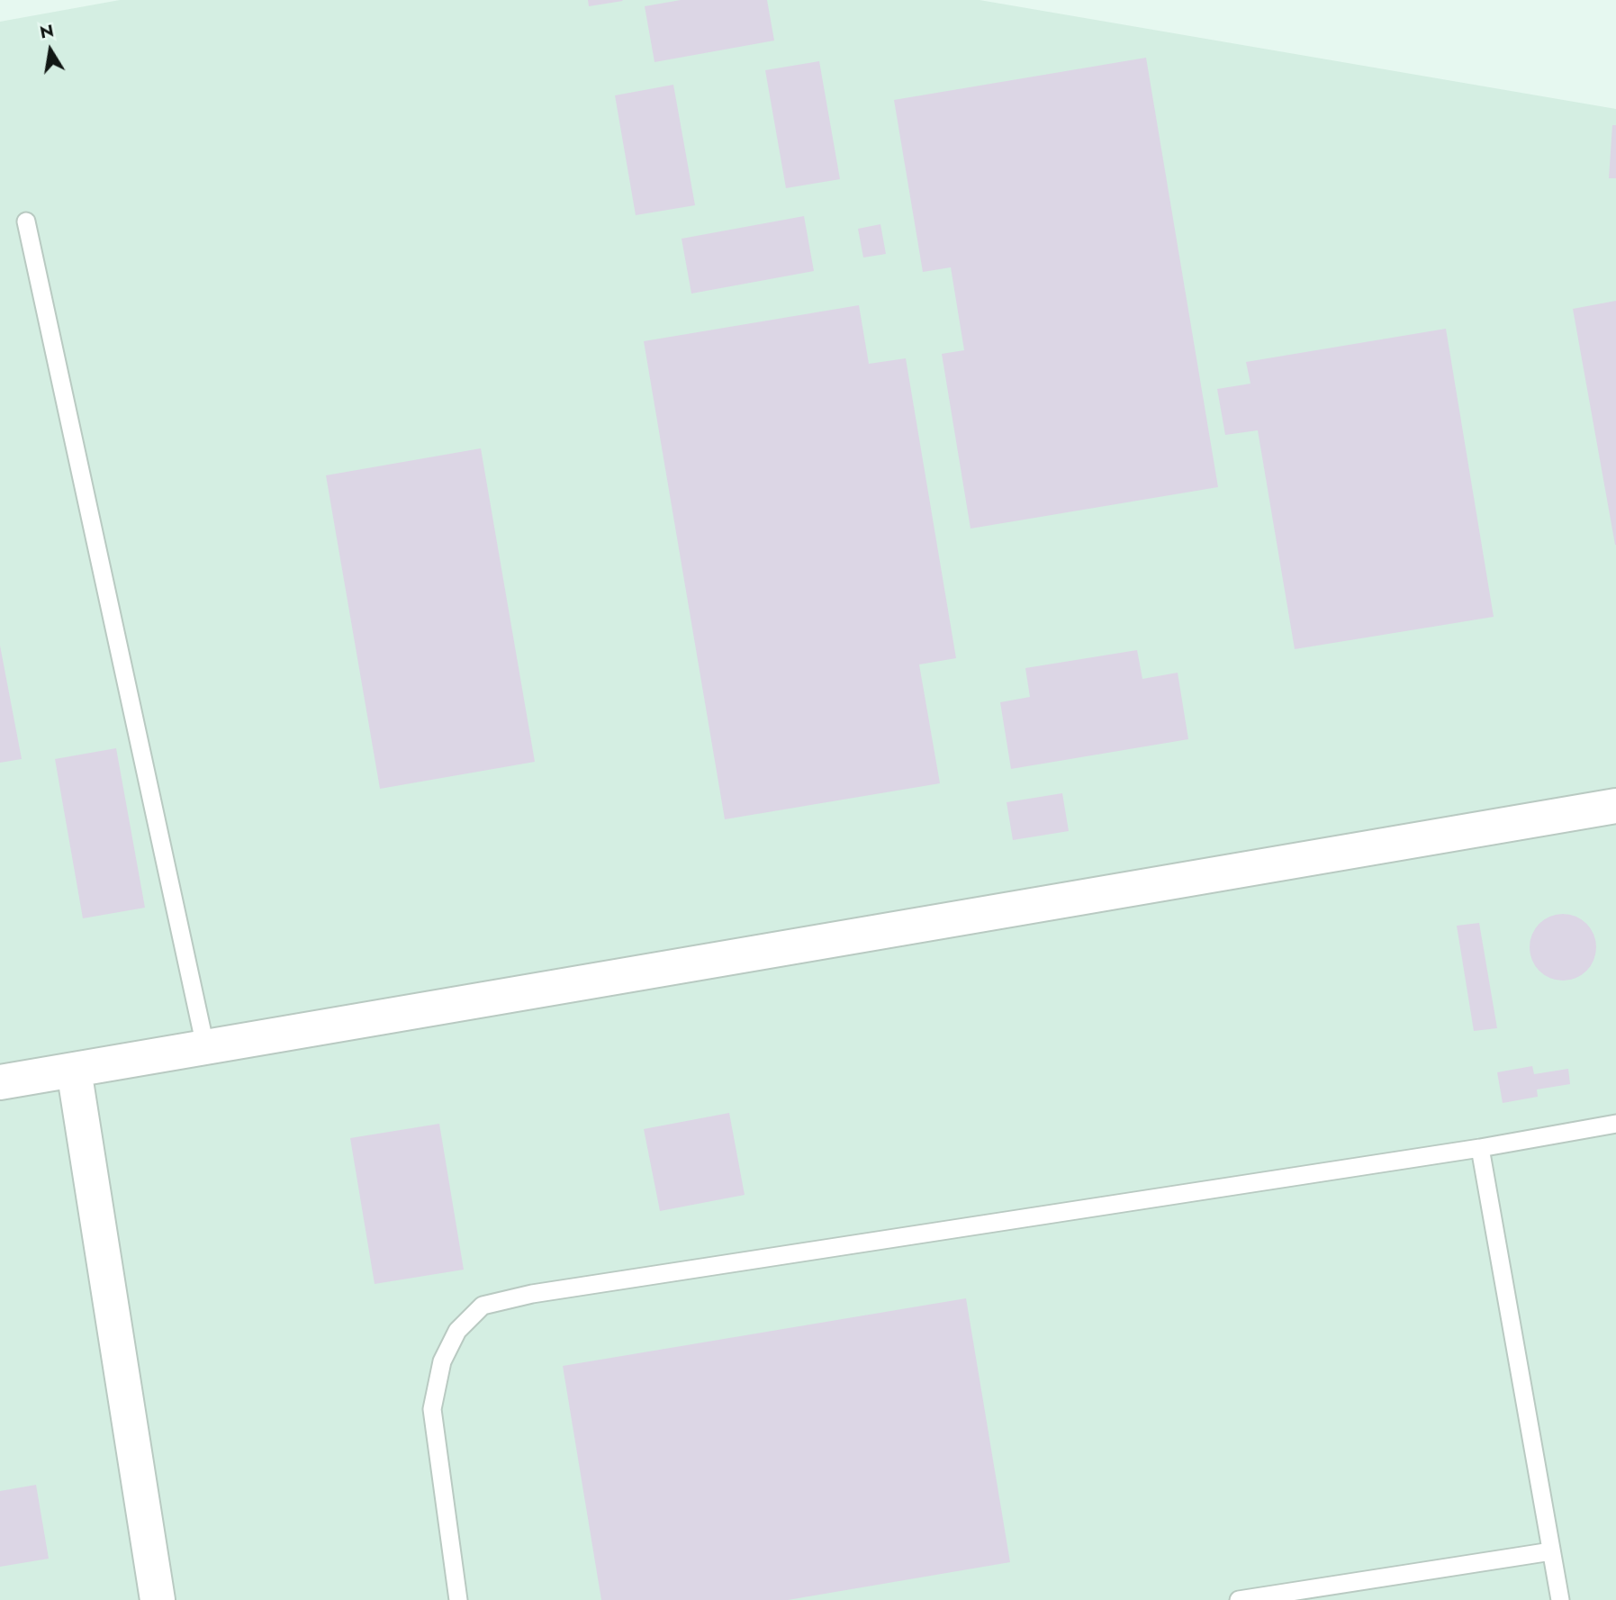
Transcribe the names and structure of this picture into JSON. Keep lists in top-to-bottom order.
{
  "north": "top"
}
